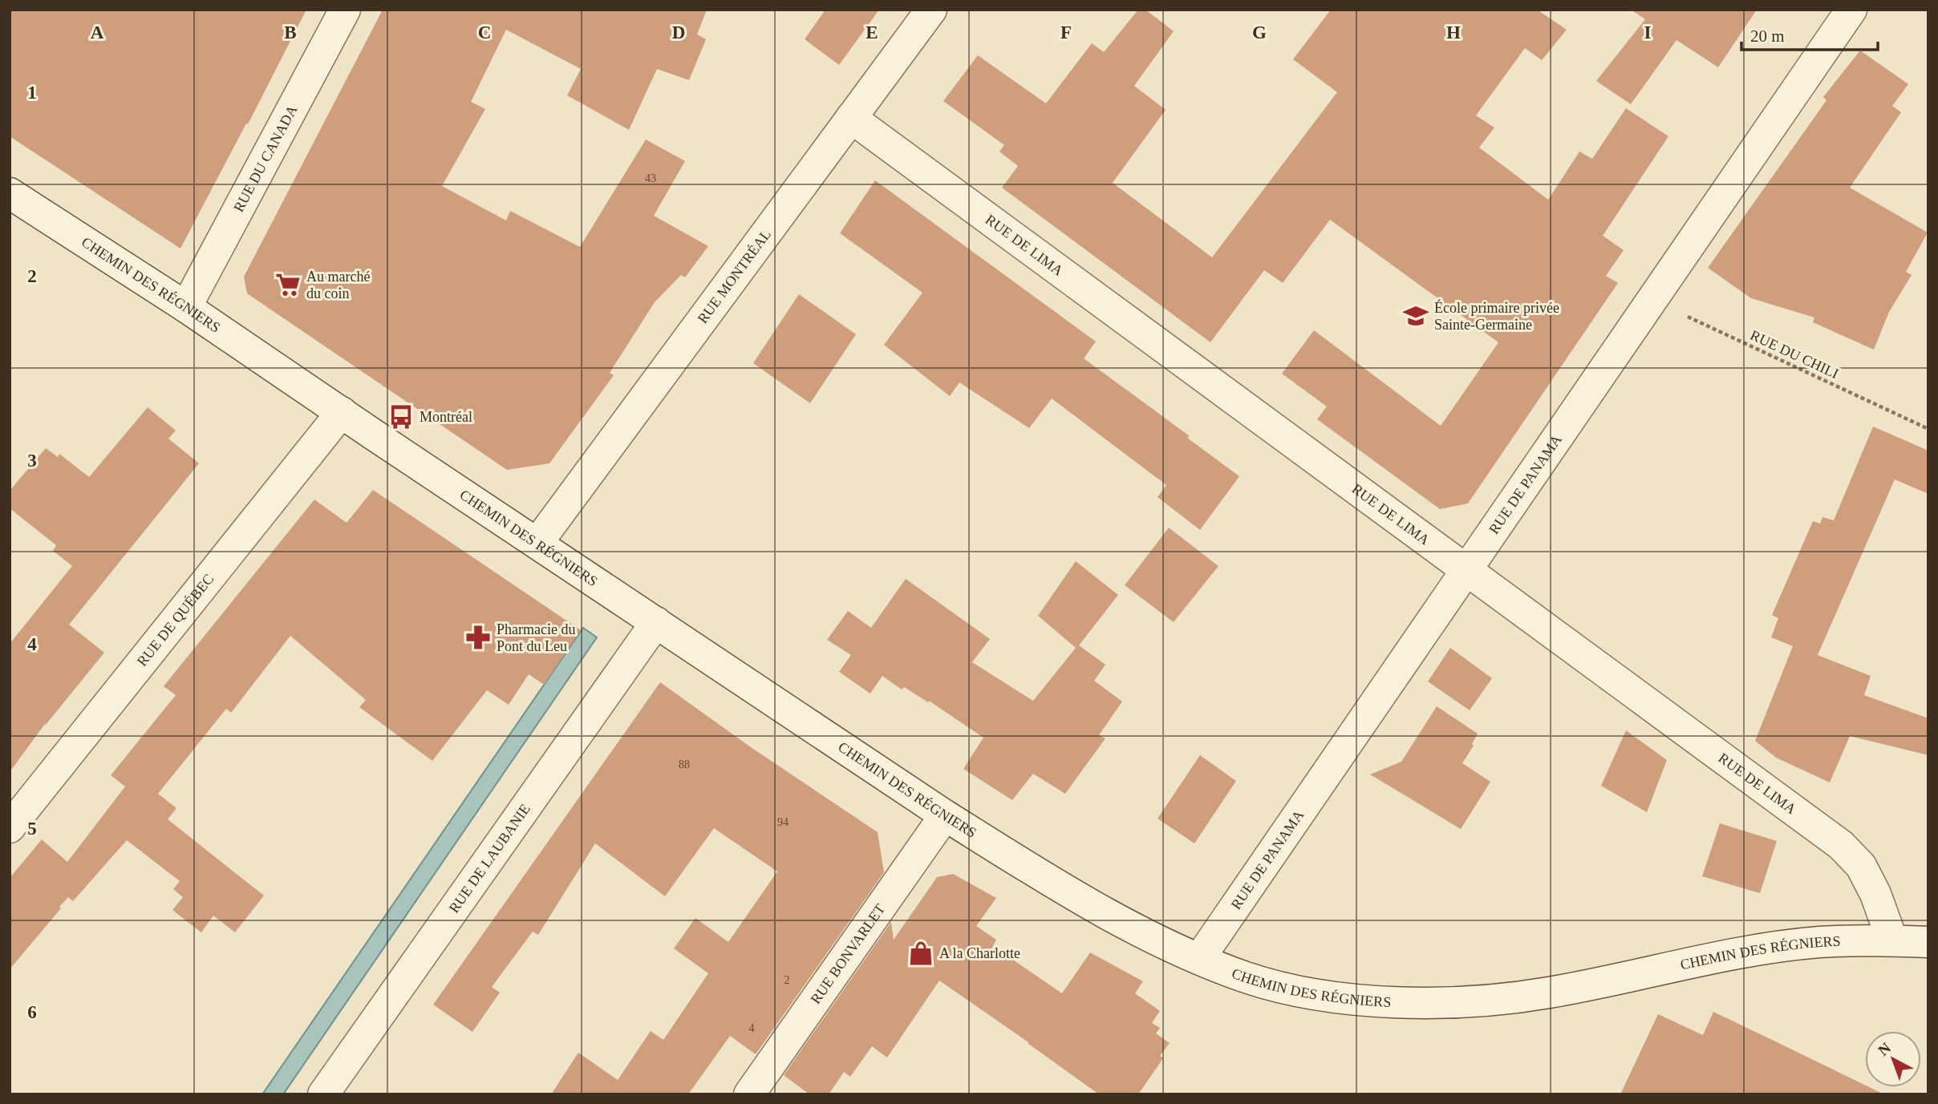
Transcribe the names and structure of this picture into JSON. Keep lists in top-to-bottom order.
{
  "streets": {
    "street": [
      "RUE DU CANADA",
      "RUE DE LIMA",
      "RUE MONTRÉAL",
      "CHEMIN DES RÉGNIERS",
      "RUE DE PANAMA",
      "RUE DE QUÉBEC",
      "RUE DE LAUBANIE",
      "RUE BONVARLET"
    ],
    "path": ["RUE DU CHILI"]
  },
  "crossings": [
    ["RUE DU CANADA", "CHEMIN DES RÉGNIERS"],
    ["RUE DE LIMA", "RUE MONTRÉAL"],
    ["RUE DE LIMA", "CHEMIN DES RÉGNIERS"],
    ["RUE DE LIMA", "RUE DE PANAMA"],
    ["RUE MONTRÉAL", "CHEMIN DES RÉGNIERS"],
    ["CHEMIN DES RÉGNIERS", "RUE DE PANAMA"],
    ["CHEMIN DES RÉGNIERS", "RUE DE QUÉBEC"],
    ["CHEMIN DES RÉGNIERS", "RUE DE LAUBANIE"],
    ["CHEMIN DES RÉGNIERS", "RUE BONVARLET"],
    ["RUE DU CHILI", "RUE DE PANAMA"]
  ],
  "places": {
    "supermarket": ["Au marché du coin"],
    "school or university": ["École primaire privée Sainte-Germaine"],
    "bus stop": ["Montréal"],
    "pharmacy": ["Pharmacie du Pont du Leu"],
    "shop": ["A la Charlotte"]
  },
  "house_numbers": [
    "43",
    "88",
    "94",
    "2",
    "4"
  ],
  "scale_bar": "20 m",
  "north": "top left",
  "grid": {
    "columns": [
      "A",
      "B",
      "C",
      "D",
      "E",
      "F",
      "G",
      "H",
      "I"
    ],
    "rows": [
      "1",
      "2",
      "3",
      "4",
      "5",
      "6"
    ]
  }
}
